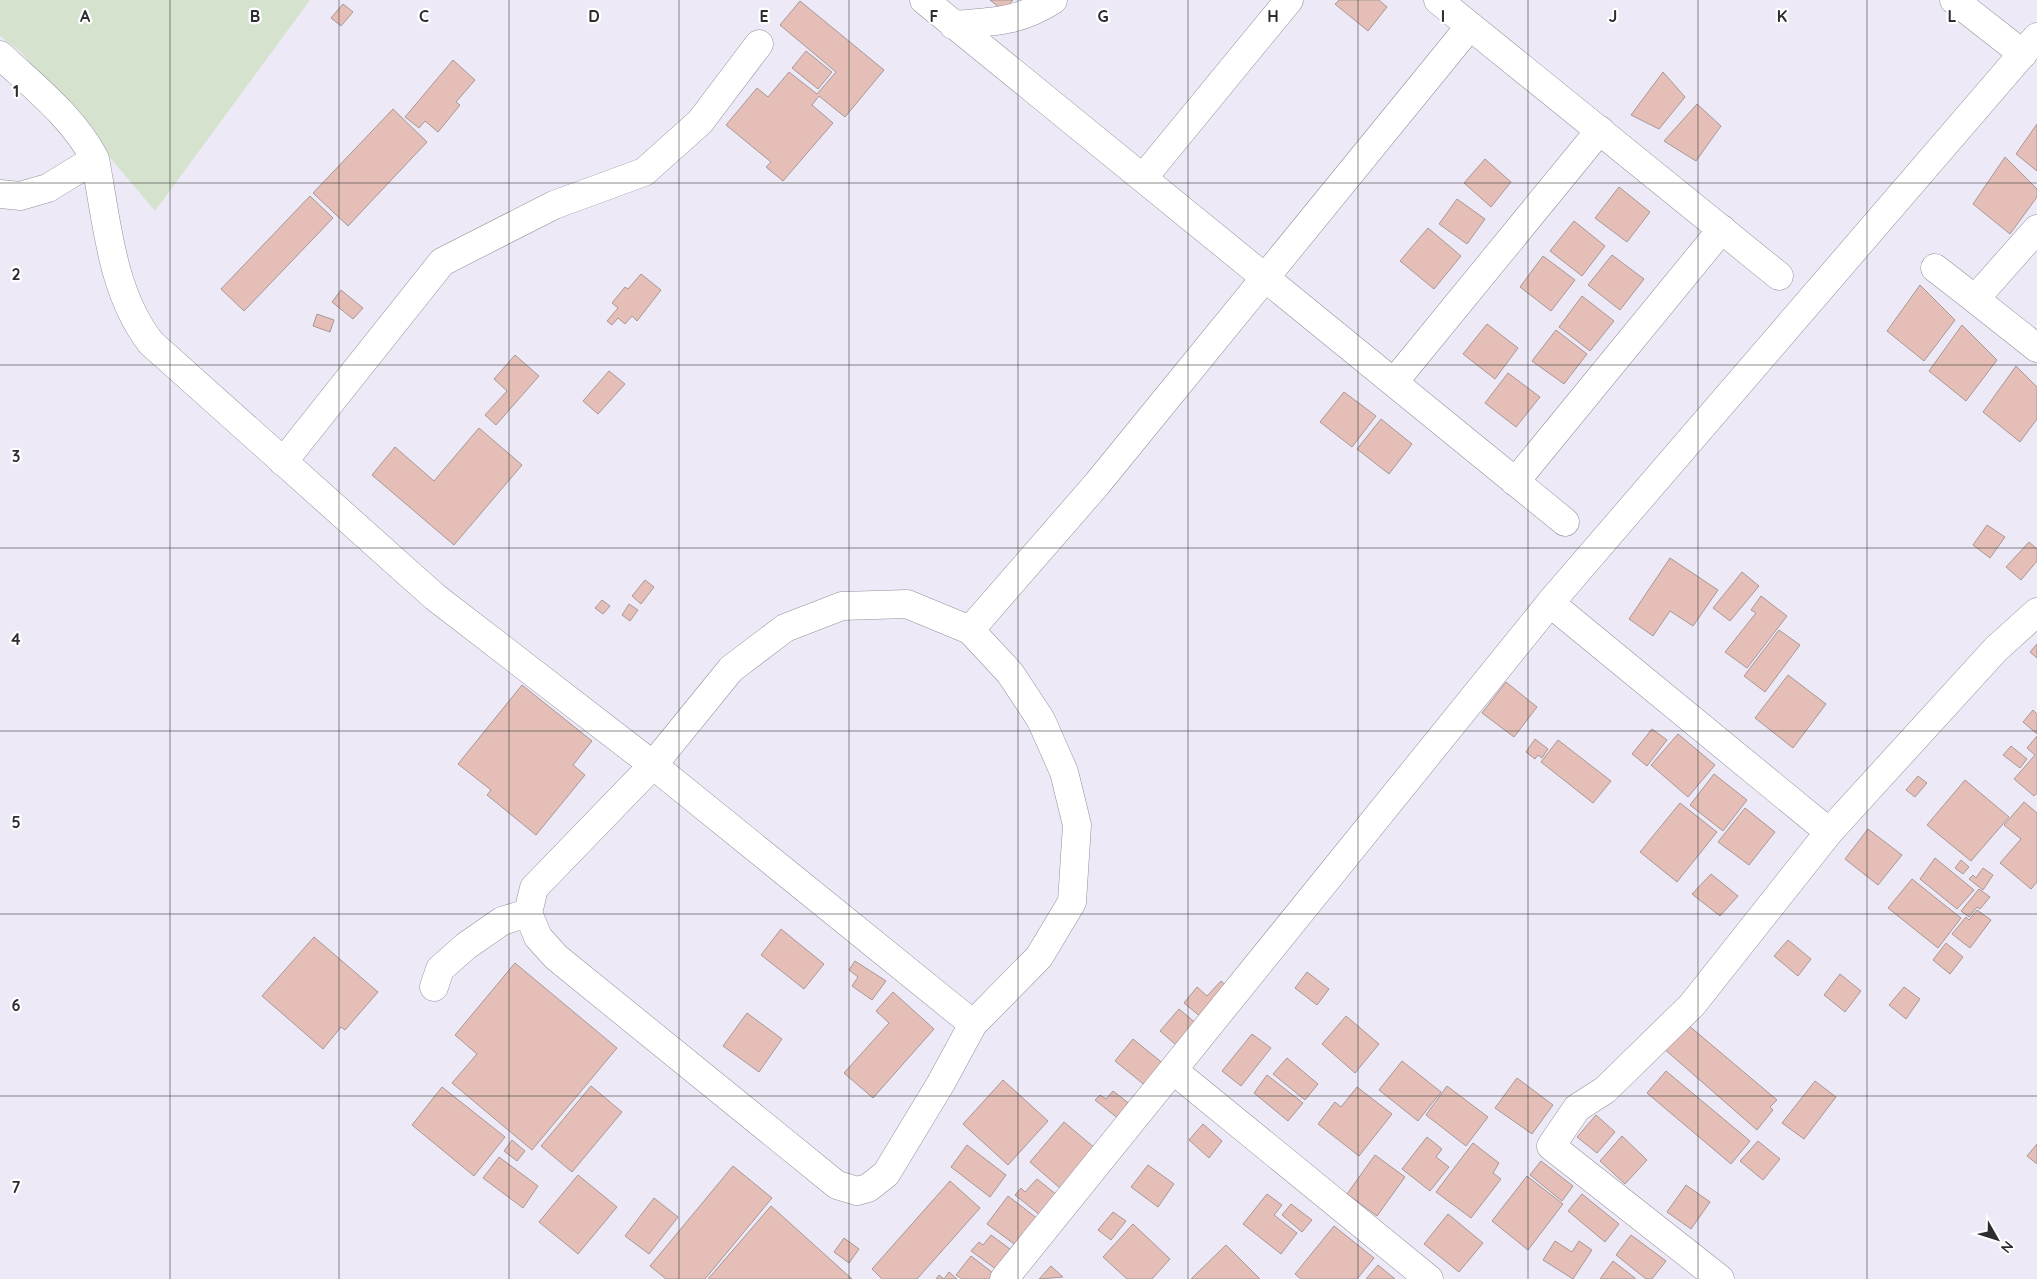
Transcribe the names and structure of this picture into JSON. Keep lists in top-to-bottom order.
{
  "north": "bottom right",
  "grid": {
    "columns": [
      "A",
      "B",
      "C",
      "D",
      "E",
      "F",
      "G",
      "H",
      "I",
      "J",
      "K",
      "L"
    ],
    "rows": [
      "1",
      "2",
      "3",
      "4",
      "5",
      "6",
      "7"
    ]
  }
}
